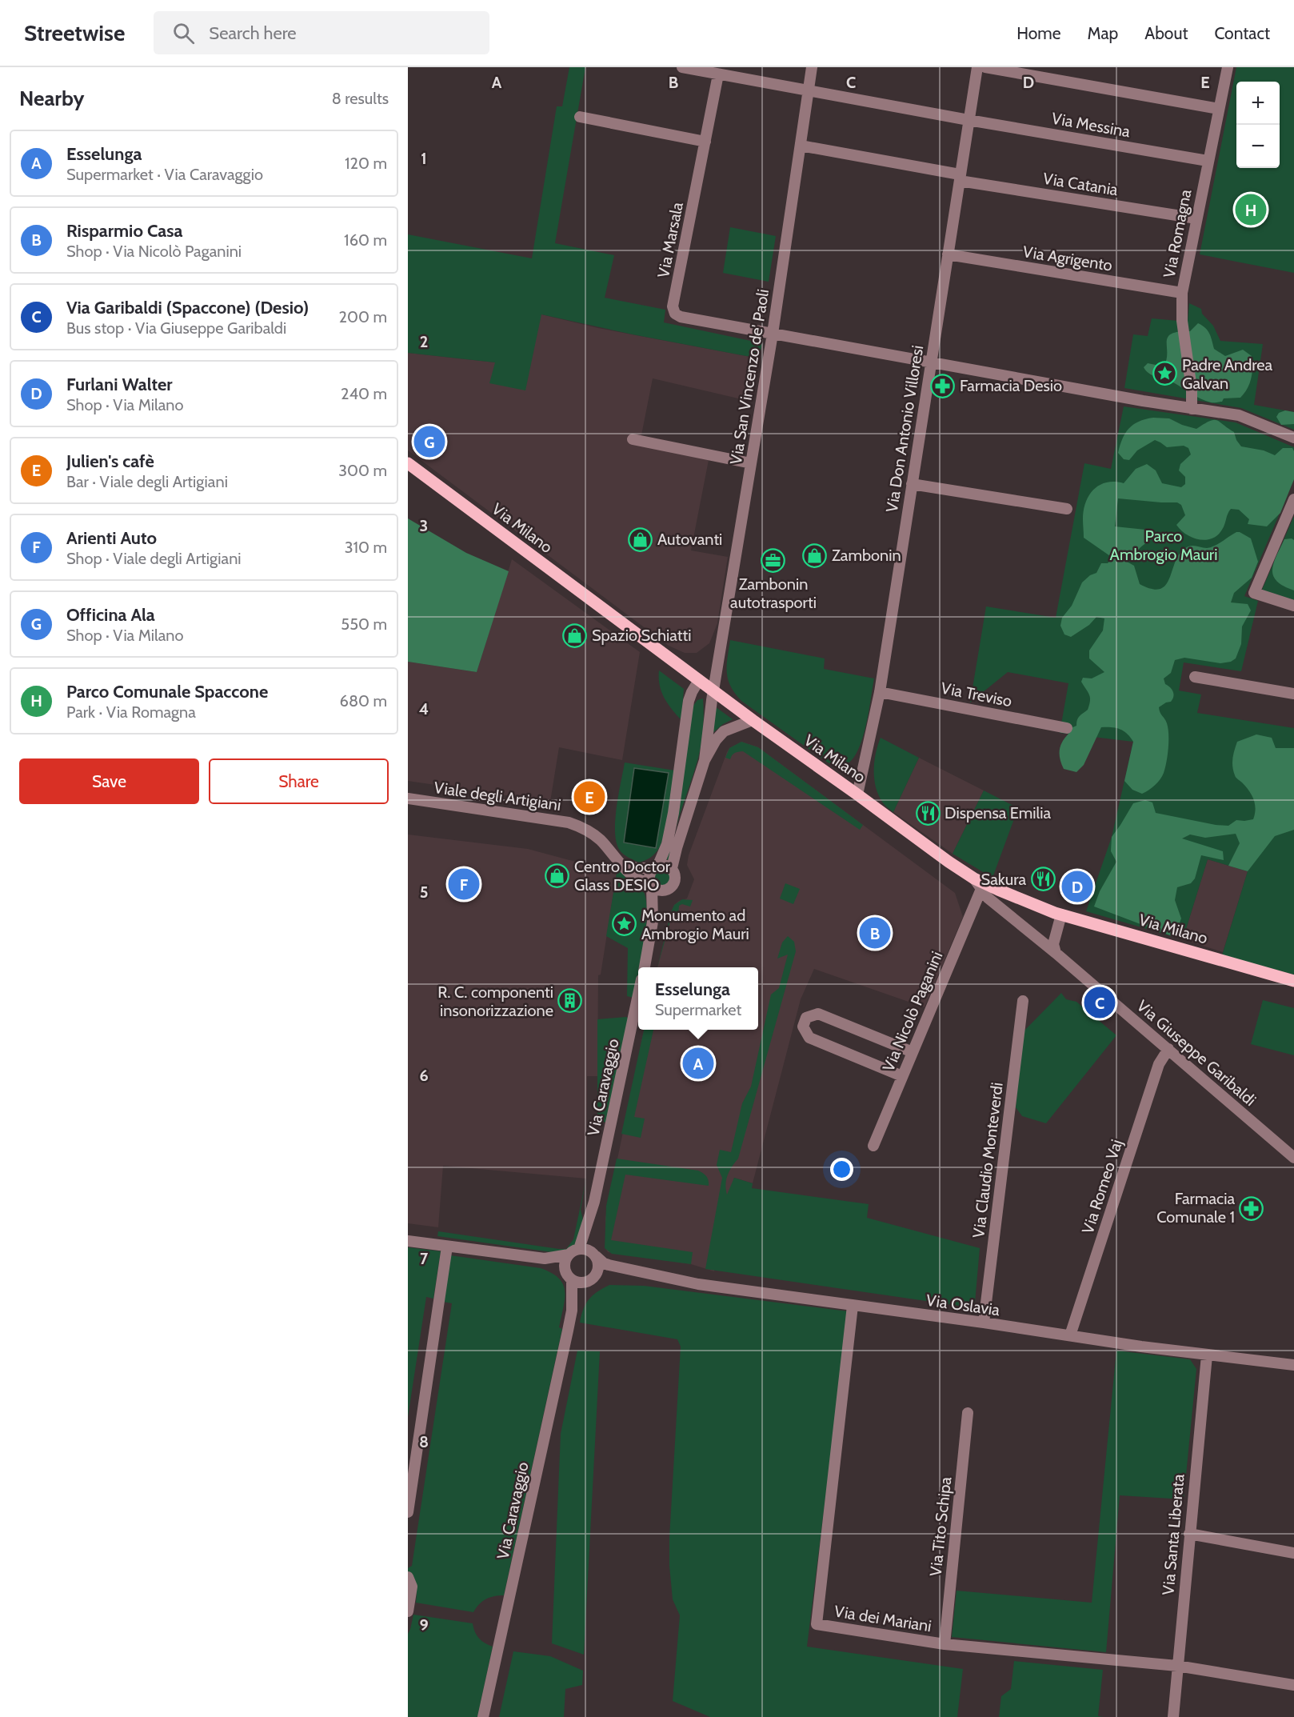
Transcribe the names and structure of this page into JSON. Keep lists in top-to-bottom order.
{
  "streets": {
    "main road": ["Via Milano"],
    "street": [
      "Via Messina",
      "Via Catania",
      "Via Romagna",
      "Via Marsala",
      "Via Agrigento",
      "Via San Vincenzo de' Paoli",
      "Via Don Antonio Villoresi",
      "Via Treviso",
      "Viale degli Artigiani",
      "Via Nicolò Paganini",
      "Via Giuseppe Garibaldi",
      "Via Caravaggio",
      "Via Claudio Monteverdi",
      "Via Romeo Vaj",
      "Via Oslavia",
      "Via Tito Schipa",
      "Via Santa Liberata",
      "Via dei Mariani"
    ]
  },
  "crossings": [
    ["Via Messina", "Via Romagna"],
    ["Via Messina", "Via Marsala"],
    ["Via Messina", "Via San Vincenzo de' Paoli"],
    ["Via Messina", "Via Don Antonio Villoresi"],
    ["Via Catania", "Via Romagna"],
    ["Via Catania", "Via San Vincenzo de' Paoli"],
    ["Via Catania", "Via Don Antonio Villoresi"],
    ["Via Romagna", "Via Agrigento"],
    ["Via Marsala", "Via San Vincenzo de' Paoli"],
    ["Via Agrigento", "Via Don Antonio Villoresi"],
    ["Via San Vincenzo de' Paoli", "Via Milano"],
    ["Via Don Antonio Villoresi", "Via Milano"],
    ["Via Don Antonio Villoresi", "Via Treviso"],
    ["Via Milano", "Via Nicolò Paganini"],
    ["Via Milano", "Via Giuseppe Garibaldi"],
    ["Via Nicolò Paganini", "Via Giuseppe Garibaldi"],
    ["Via Giuseppe Garibaldi", "Via Romeo Vaj"],
    ["Via Caravaggio", "Via Oslavia"],
    ["Via Claudio Monteverdi", "Via Oslavia"],
    ["Via Romeo Vaj", "Via Oslavia"],
    ["Via Oslavia", "Via Santa Liberata"],
    ["Via Oslavia", "Via dei Mariani"],
    ["Via Tito Schipa", "Via dei Mariani"],
    ["Via Santa Liberata", "Via dei Mariani"]
  ],
  "parks": ["Parco Ambrogio Mauri"],
  "places": {
    "place": ["Padre Andrea Galvan", "Monumento ad Ambrogio Mauri"],
    "pharmacy": ["Farmacia Desio", "Farmacia Comunale 1"],
    "shop": [
      "Autovanti",
      "Zambonin",
      "Spazio Schiatti",
      "Centro Doctor Glass DESIO"
    ],
    "office": ["Zambonin autotrasporti"],
    "restaurant": ["Dispensa Emilia", "Sakura"],
    "building": ["R. C. componenti insonorizzazione"]
  },
  "page": {
    "header": "Streetwise",
    "search": "Search here",
    "nav": [
      "Home",
      "Map",
      "About",
      "Contact"
    ],
    "heading": ["Nearby", "8 results"],
    "map_buttons": ["+", "−"],
    "list": [
      {
        "mark": "A",
        "name": "Esselunga",
        "note": "Supermarket · Via Caravaggio",
        "value": "120 m"
      },
      {
        "mark": "B",
        "name": "Risparmio Casa",
        "note": "Shop · Via Nicolò Paganini",
        "value": "160 m"
      },
      {
        "mark": "C",
        "name": "Via Garibaldi (Spaccone) (Desio)",
        "note": "Bus stop · Via Giuseppe Garibaldi",
        "value": "200 m"
      },
      {
        "mark": "D",
        "name": "Furlani Walter",
        "note": "Shop · Via Milano",
        "value": "240 m"
      },
      {
        "mark": "E",
        "name": "Julien's cafè",
        "note": "Bar · Viale degli Artigiani",
        "value": "300 m"
      },
      {
        "mark": "F",
        "name": "Arienti Auto",
        "note": "Shop · Viale degli Artigiani",
        "value": "310 m"
      },
      {
        "mark": "G",
        "name": "Officina Ala",
        "note": "Shop · Via Milano",
        "value": "550 m"
      },
      {
        "mark": "H",
        "name": "Parco Comunale Spaccone",
        "note": "Park · Via Romagna",
        "value": "680 m"
      }
    ],
    "pins": [
      "H",
      "G",
      "E",
      "F",
      "D",
      "B",
      "C",
      "A"
    ],
    "buttons": ["Save", "Share"],
    "popup": ["Esselunga", "Supermarket"]
  },
  "grid": {
    "columns": [
      "A",
      "B",
      "C",
      "D",
      "E"
    ],
    "rows": [
      "1",
      "2",
      "3",
      "4",
      "5",
      "6",
      "7",
      "8",
      "9"
    ]
  }
}
